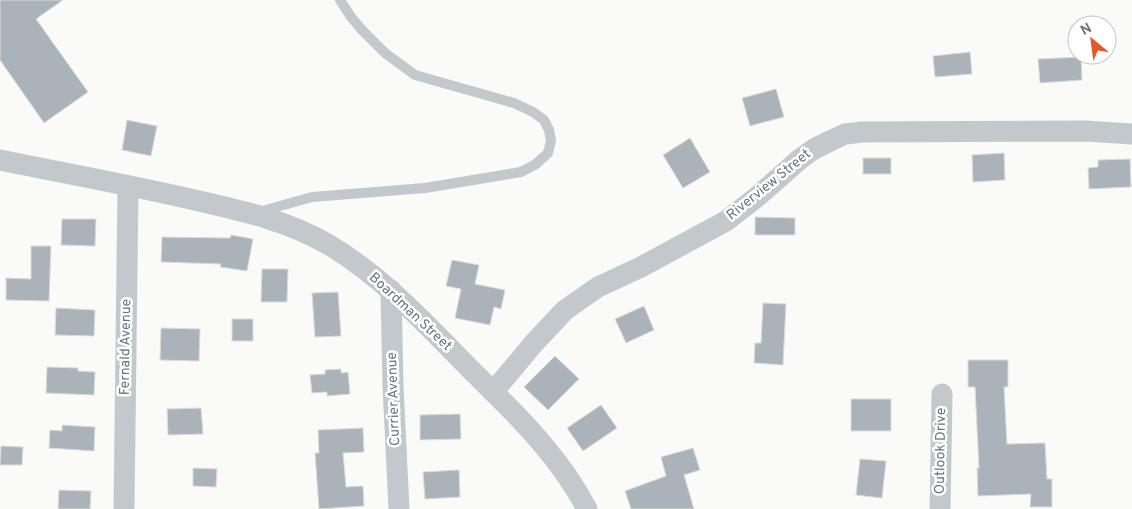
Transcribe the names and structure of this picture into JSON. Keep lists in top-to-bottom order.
{
  "streets": {
    "street": [
      "Riverview Street",
      "Boardman Street",
      "Fernald Avenue",
      "Currier Avenue",
      "Outlook Drive"
    ]
  },
  "crossings": [
    ["Riverview Street", "Boardman Street"],
    ["Boardman Street", "Fernald Avenue"],
    ["Boardman Street", "Currier Avenue"]
  ],
  "north": "top left"
}
